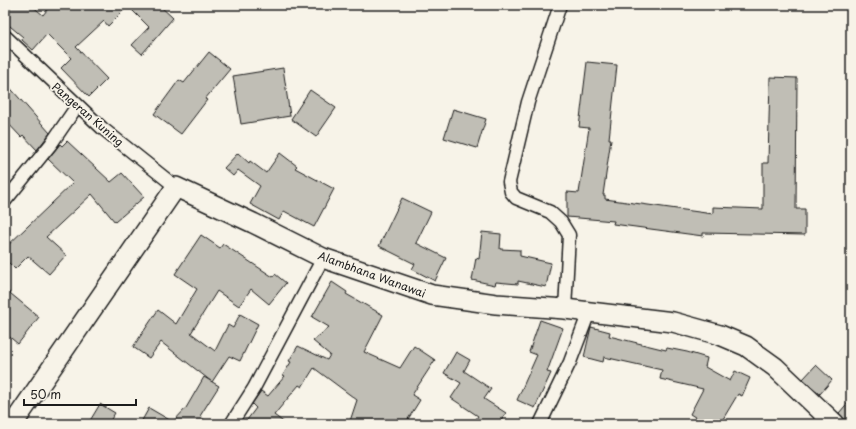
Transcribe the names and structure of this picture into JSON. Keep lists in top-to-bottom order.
{
  "streets": {
    "main road": ["Alambhana Wanawai"],
    "street": ["Pangeran Kuning"]
  },
  "crossings": [
    ["Pangeran Kuning", "Alambhana Wanawai"]
  ],
  "scale_bar": "50 m"
}
